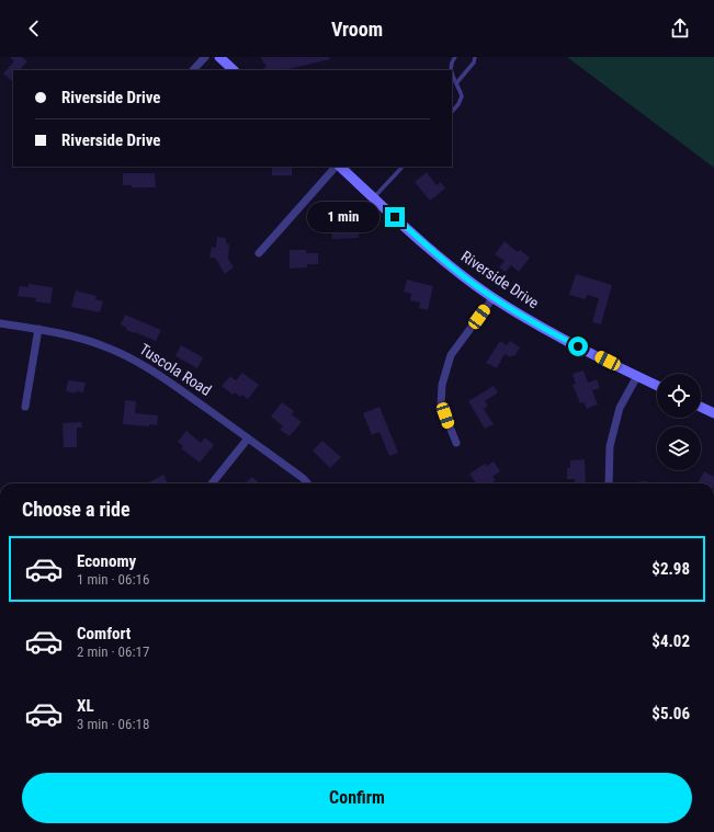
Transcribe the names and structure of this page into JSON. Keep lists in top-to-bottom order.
{
  "streets": {
    "street": ["Riverside Drive", "Tuscola Road"]
  },
  "page": {
    "header": "Vroom",
    "banner": ["Riverside Drive", "Riverside Drive"],
    "bubble": "1 min",
    "heading": "Choose a ride",
    "list": [
      {
        "name": "Economy",
        "note": "1 min · 06:16",
        "value": "$2.98"
      },
      {
        "name": "Comfort",
        "note": "2 min · 06:17",
        "value": "$4.02"
      },
      {
        "name": "XL",
        "note": "3 min · 06:18",
        "value": "$5.06"
      }
    ],
    "buttons": "Confirm"
  }
}
